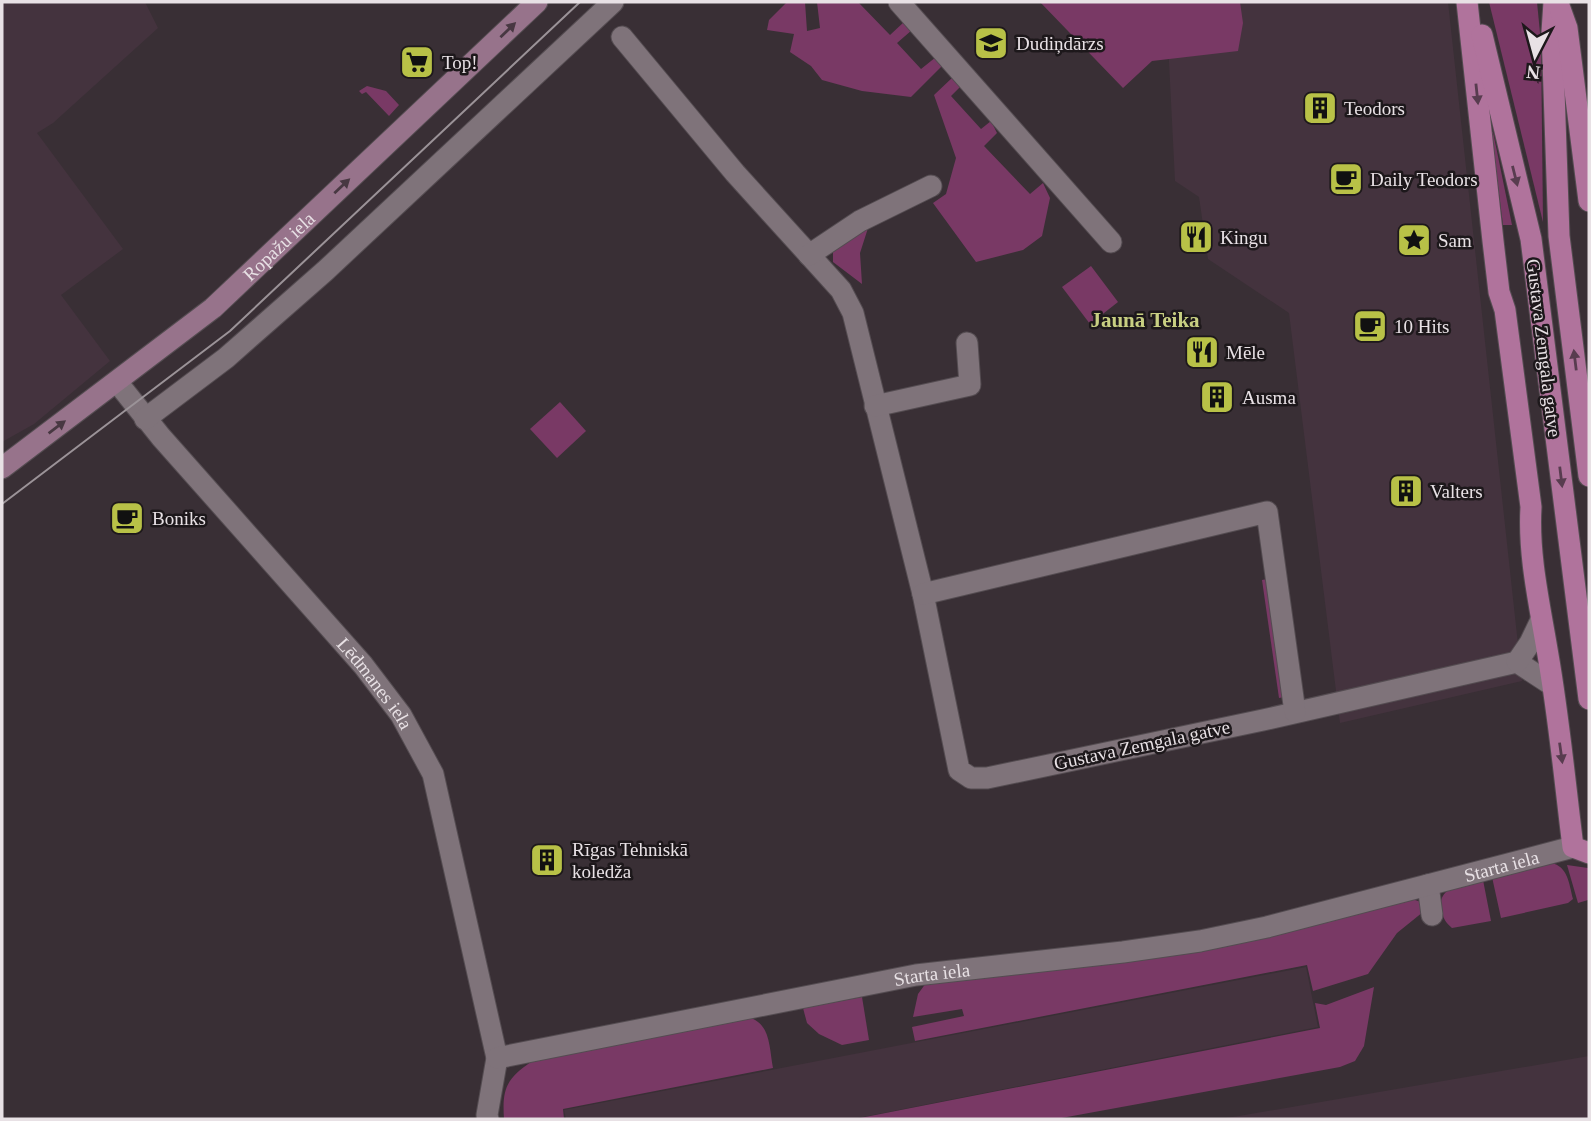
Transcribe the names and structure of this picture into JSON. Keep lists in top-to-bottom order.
{
  "streets": {
    "main road": ["Gustava Zemgala gatve"],
    "street": ["Ropažu iela", "Lēdmanes iela", "Starta iela"]
  },
  "crossings": [
    ["Ropažu iela", "Lēdmanes iela"],
    ["Lēdmanes iela", "Starta iela"]
  ],
  "districts": ["Jaunā Teika"],
  "places": {
    "school or university": ["Dudiņdārzs"],
    "supermarket": ["Top!"],
    "building": [
      "Teodors",
      "Ausma",
      "Valters",
      "Rīgas Tehniskā koledža"
    ],
    "cafe": ["Daily Teodors", "10 Hits", "Boniks"],
    "restaurant": ["Kingu", "Mēle"],
    "place": ["Sam"]
  },
  "north": "bottom"
}
